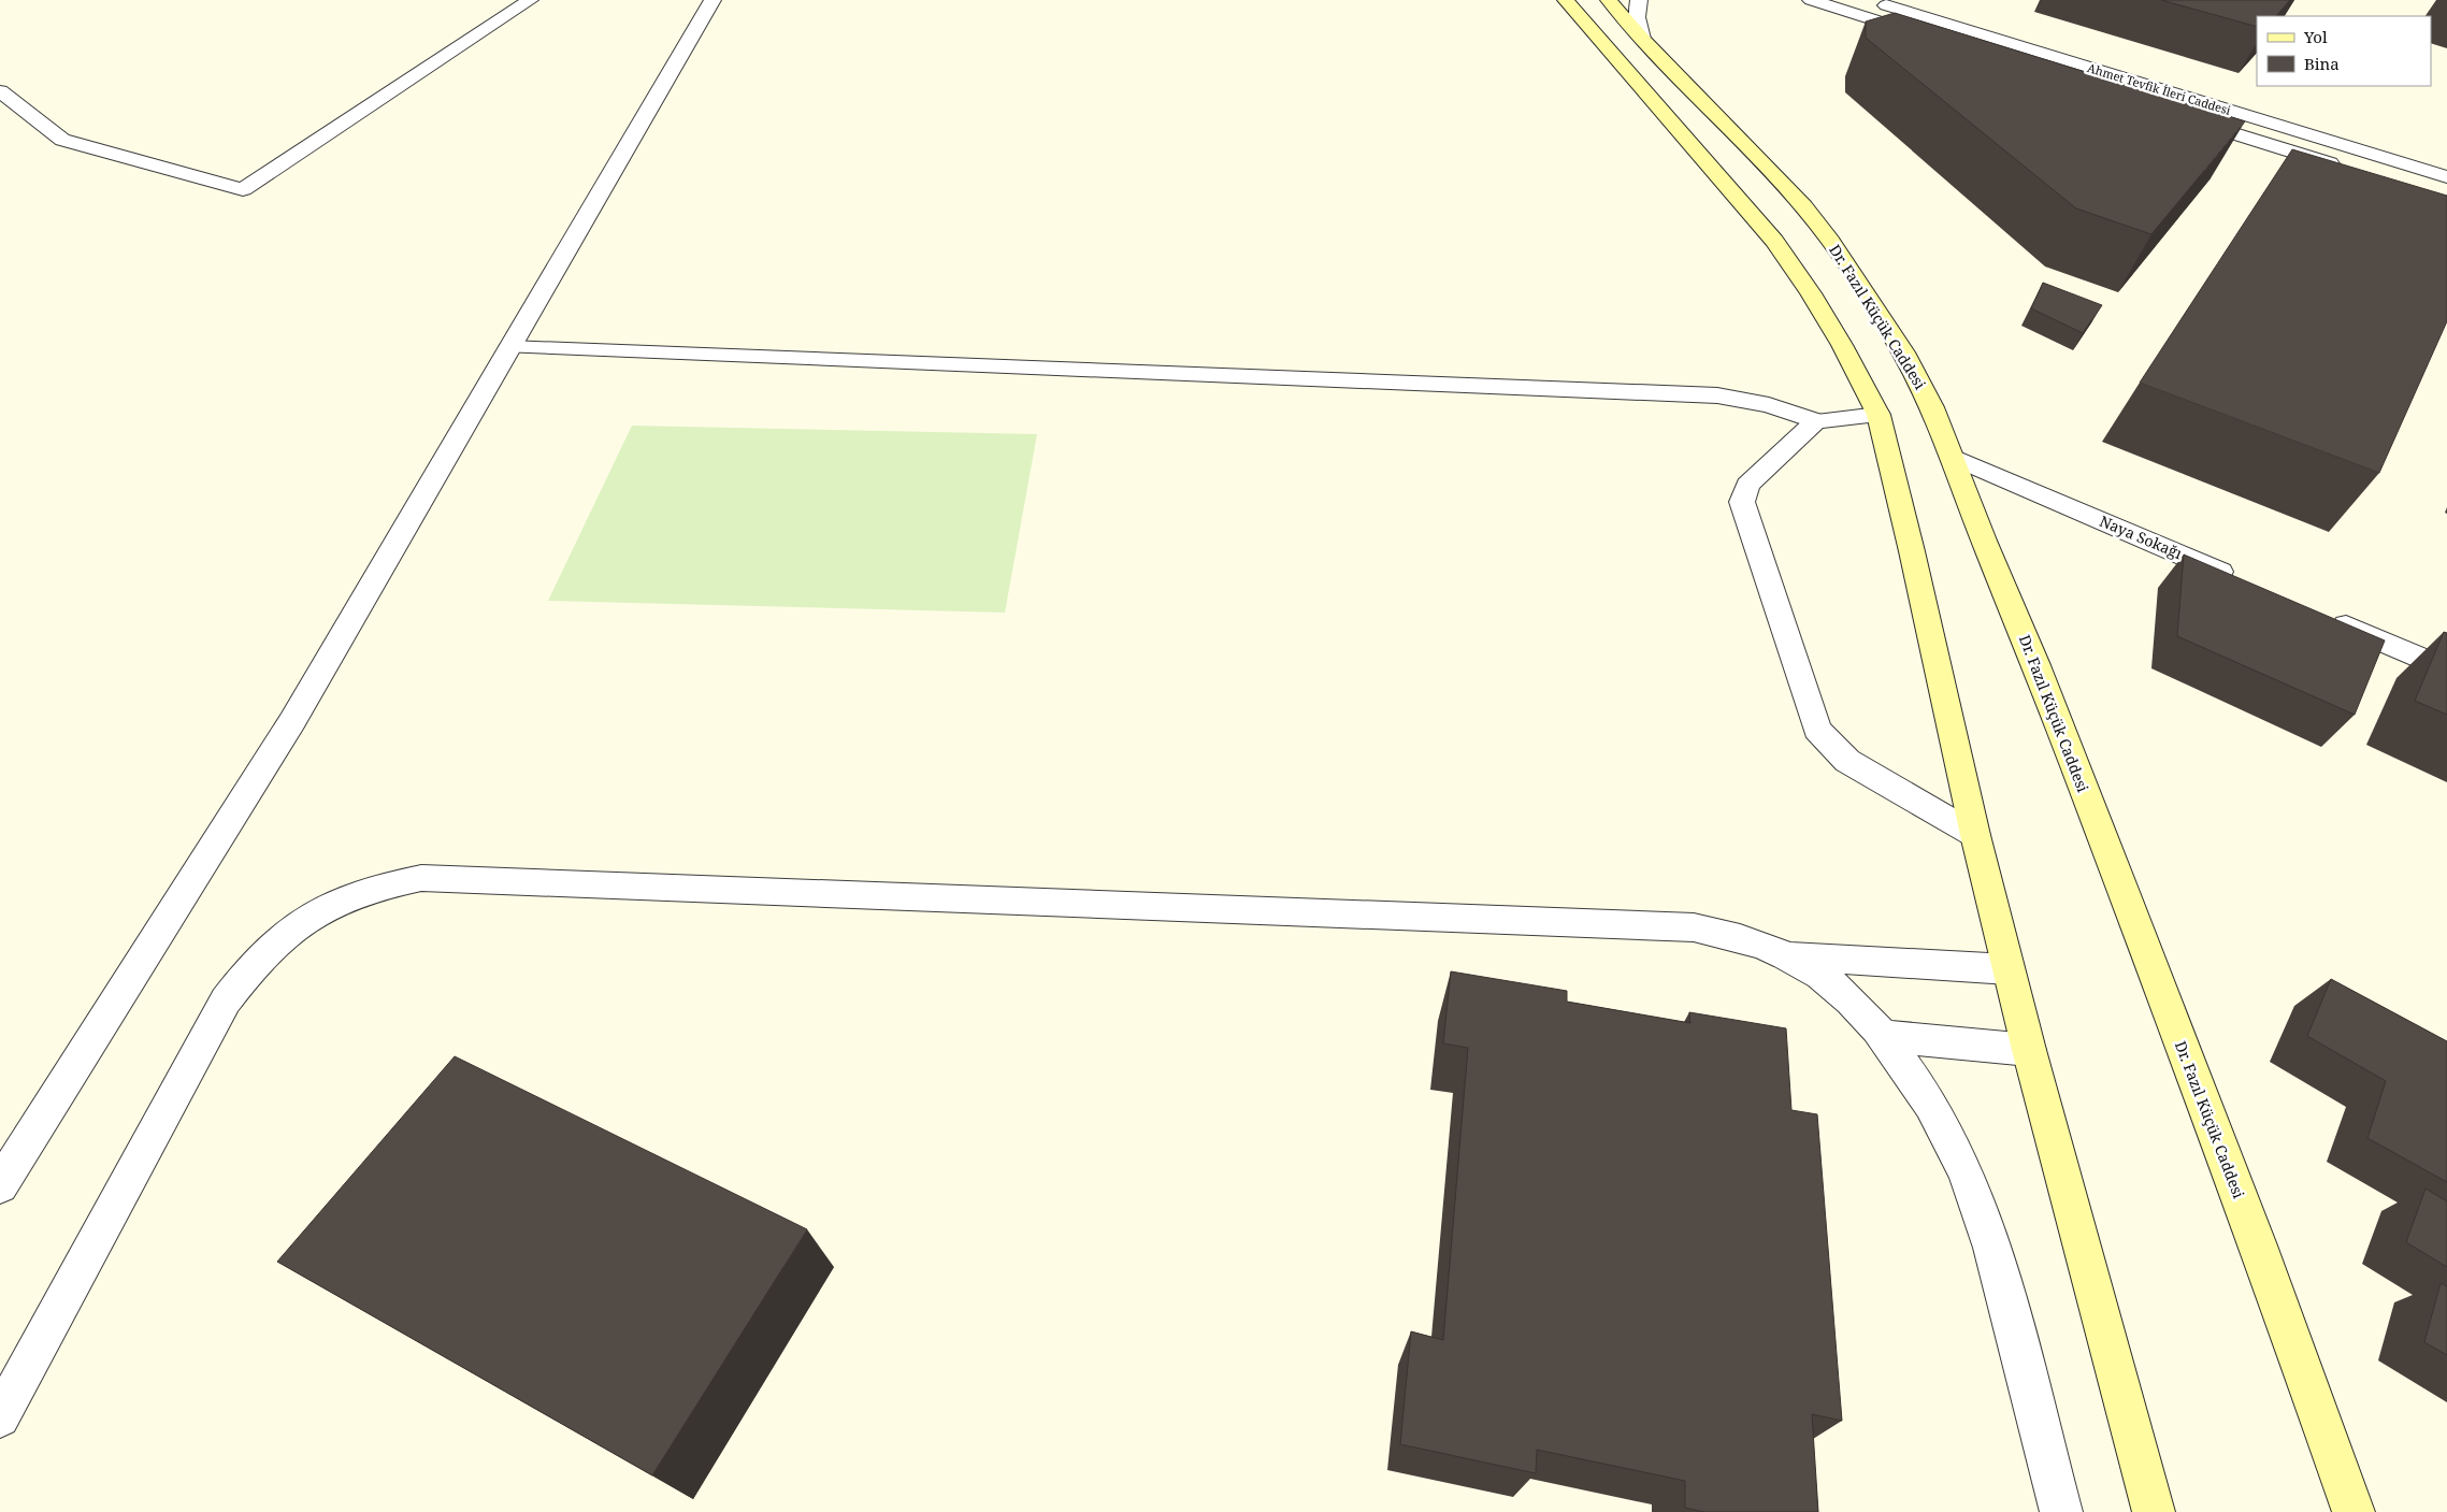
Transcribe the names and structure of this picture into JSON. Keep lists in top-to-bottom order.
{
  "streets": {
    "main road": ["Dr. Fazıl Küçük Caddesi"],
    "street": ["Ahmet Tevfik İleri Caddesi", "Naya Sokağı"]
  },
  "crossings": [
    ["Dr. Fazıl Küçük Caddesi", "Naya Sokağı"]
  ],
  "legend": ["Yol", "Bina"]
}
